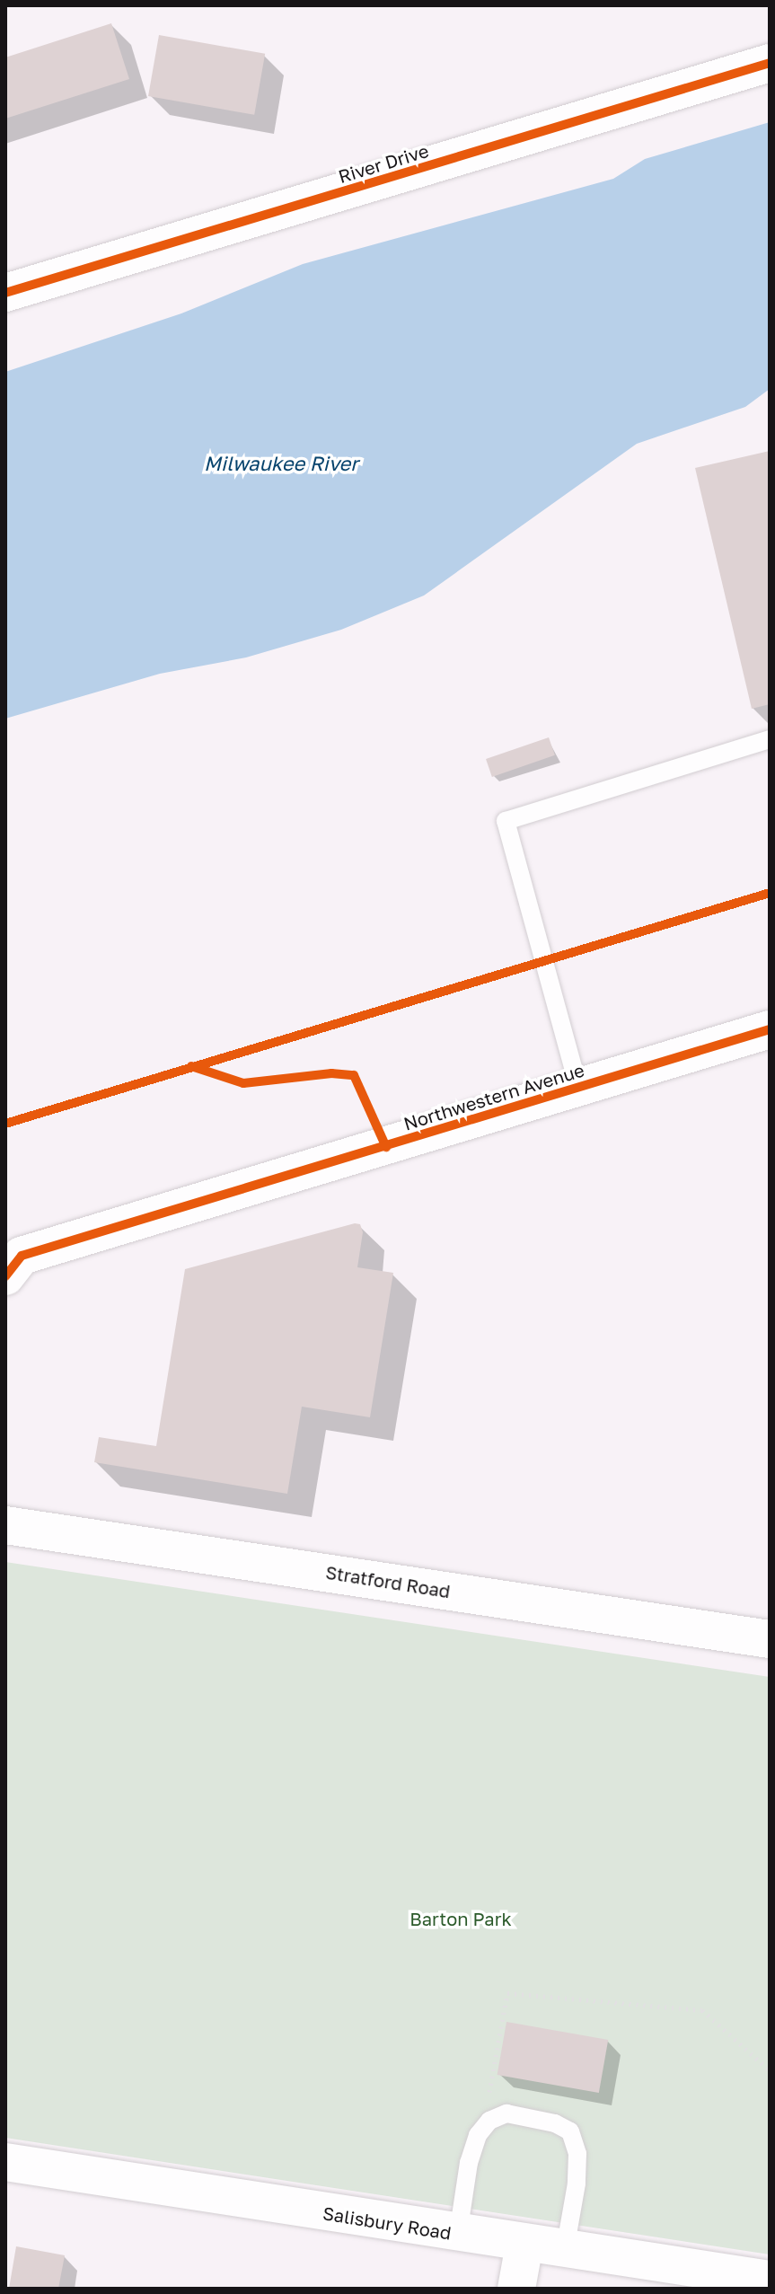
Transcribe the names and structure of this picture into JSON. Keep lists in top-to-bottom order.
{
  "streets": {
    "street": [
      "River Drive",
      "Northwestern Avenue",
      "Stratford Road",
      "Salisbury Road"
    ]
  },
  "water": ["Milwaukee River"],
  "parks": ["Barton Park"]
}
